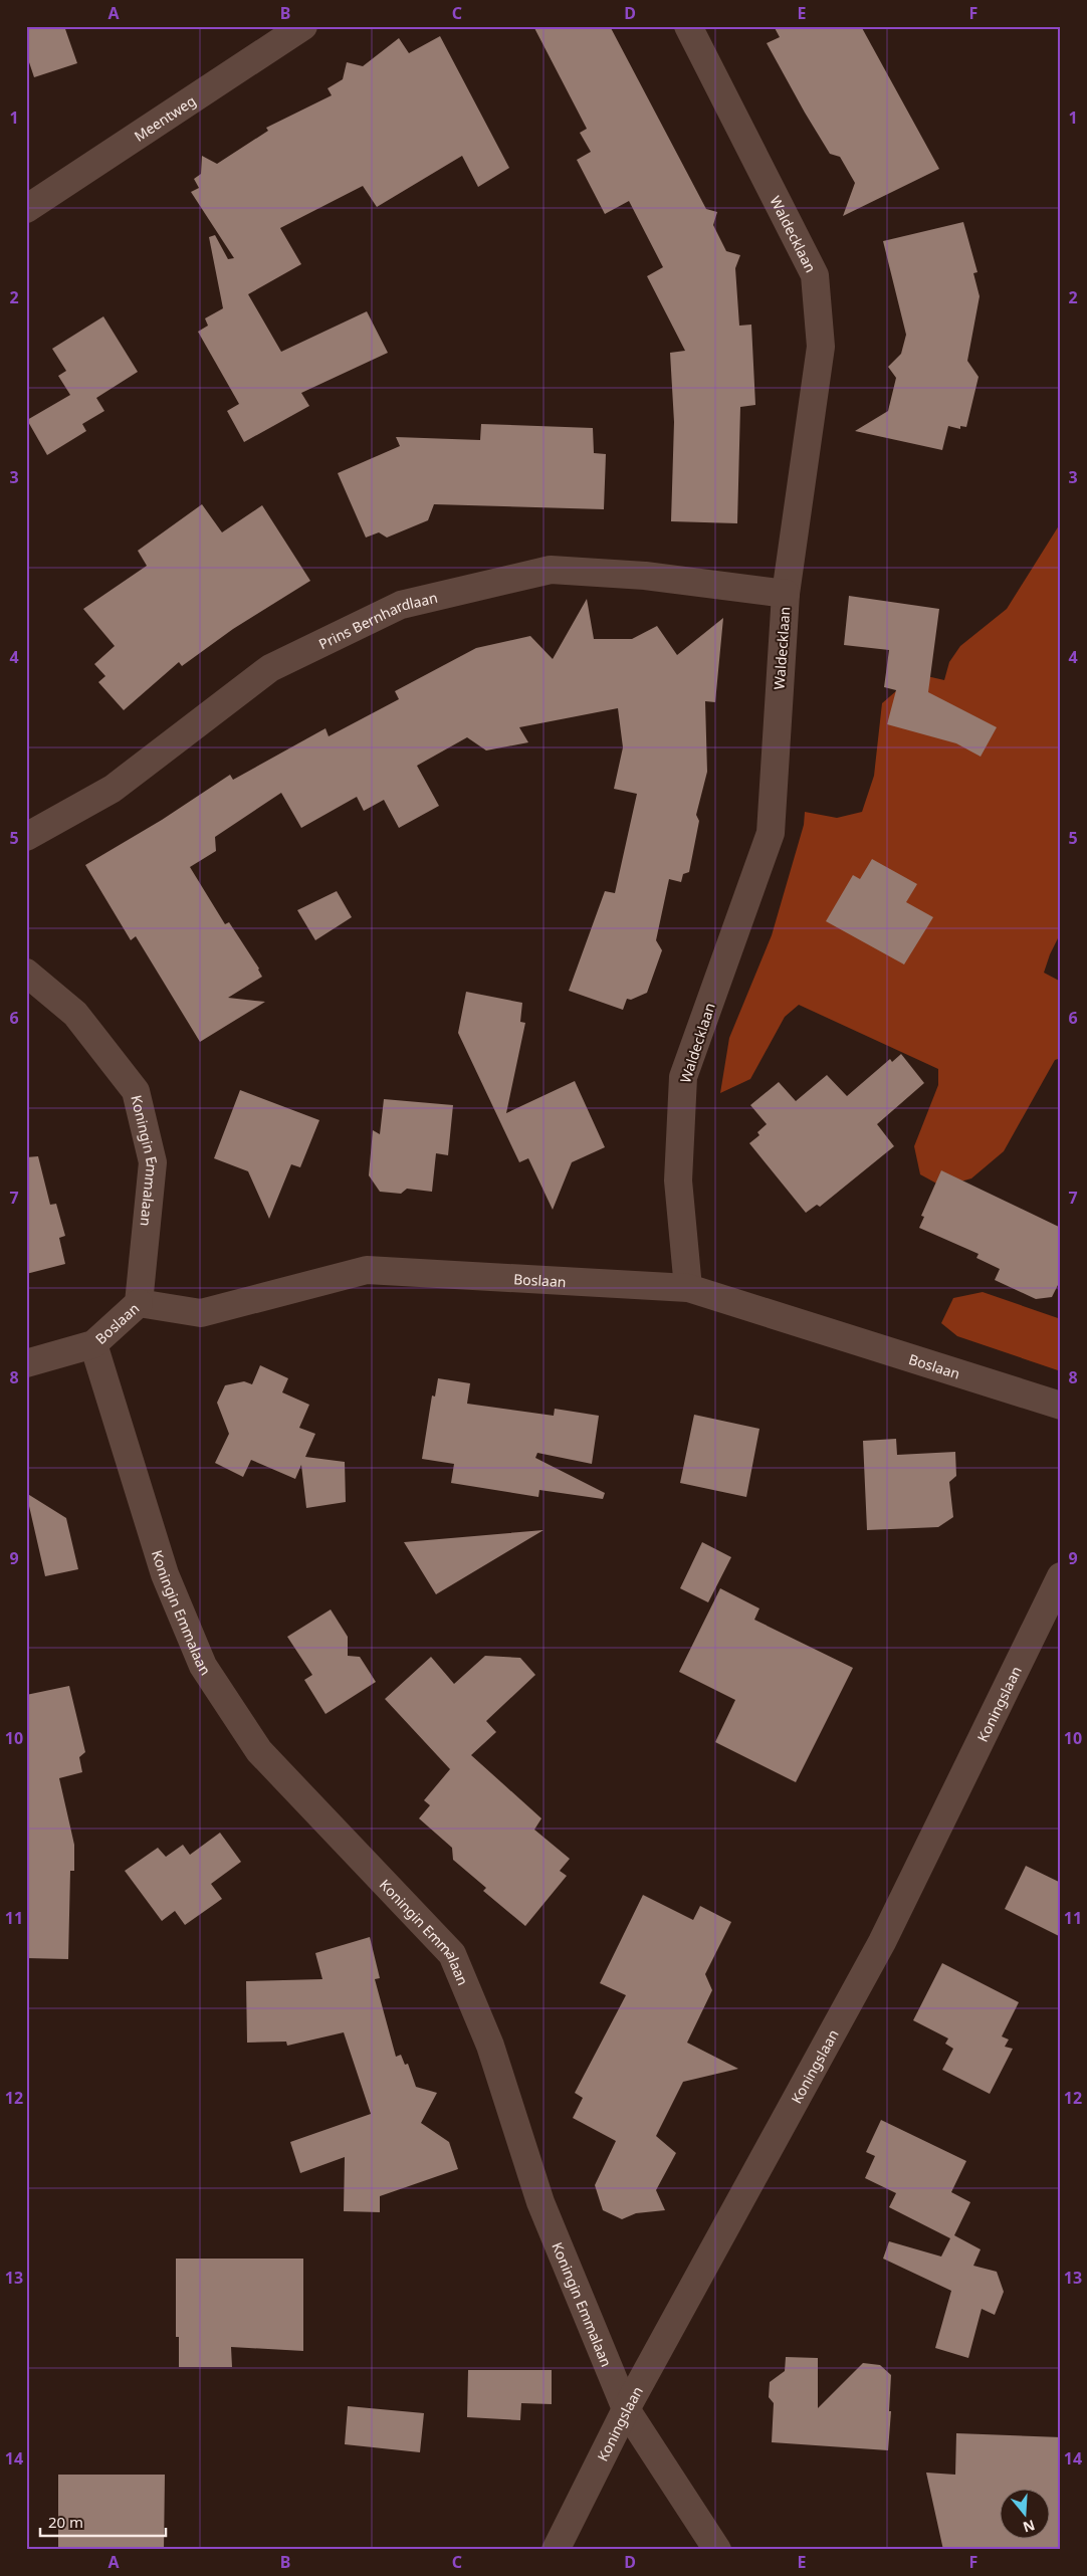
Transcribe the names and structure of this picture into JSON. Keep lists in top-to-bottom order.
{
  "streets": {
    "street": [
      "Meentweg",
      "Waldecklaan",
      "Prins Bernhardlaan",
      "Koningin Emmalaan",
      "Boslaan",
      "Koningslaan"
    ]
  },
  "crossings": [
    ["Waldecklaan", "Prins Bernhardlaan"],
    ["Waldecklaan", "Boslaan"],
    ["Koningin Emmalaan", "Boslaan"],
    ["Koningin Emmalaan", "Koningslaan"]
  ],
  "scale_bar": "20 m",
  "north": "bottom",
  "grid": {
    "columns": [
      "A",
      "B",
      "C",
      "D",
      "E",
      "F"
    ],
    "rows": [
      "1",
      "2",
      "3",
      "4",
      "5",
      "6",
      "7",
      "8",
      "9",
      "10",
      "11",
      "12",
      "13",
      "14"
    ]
  }
}
